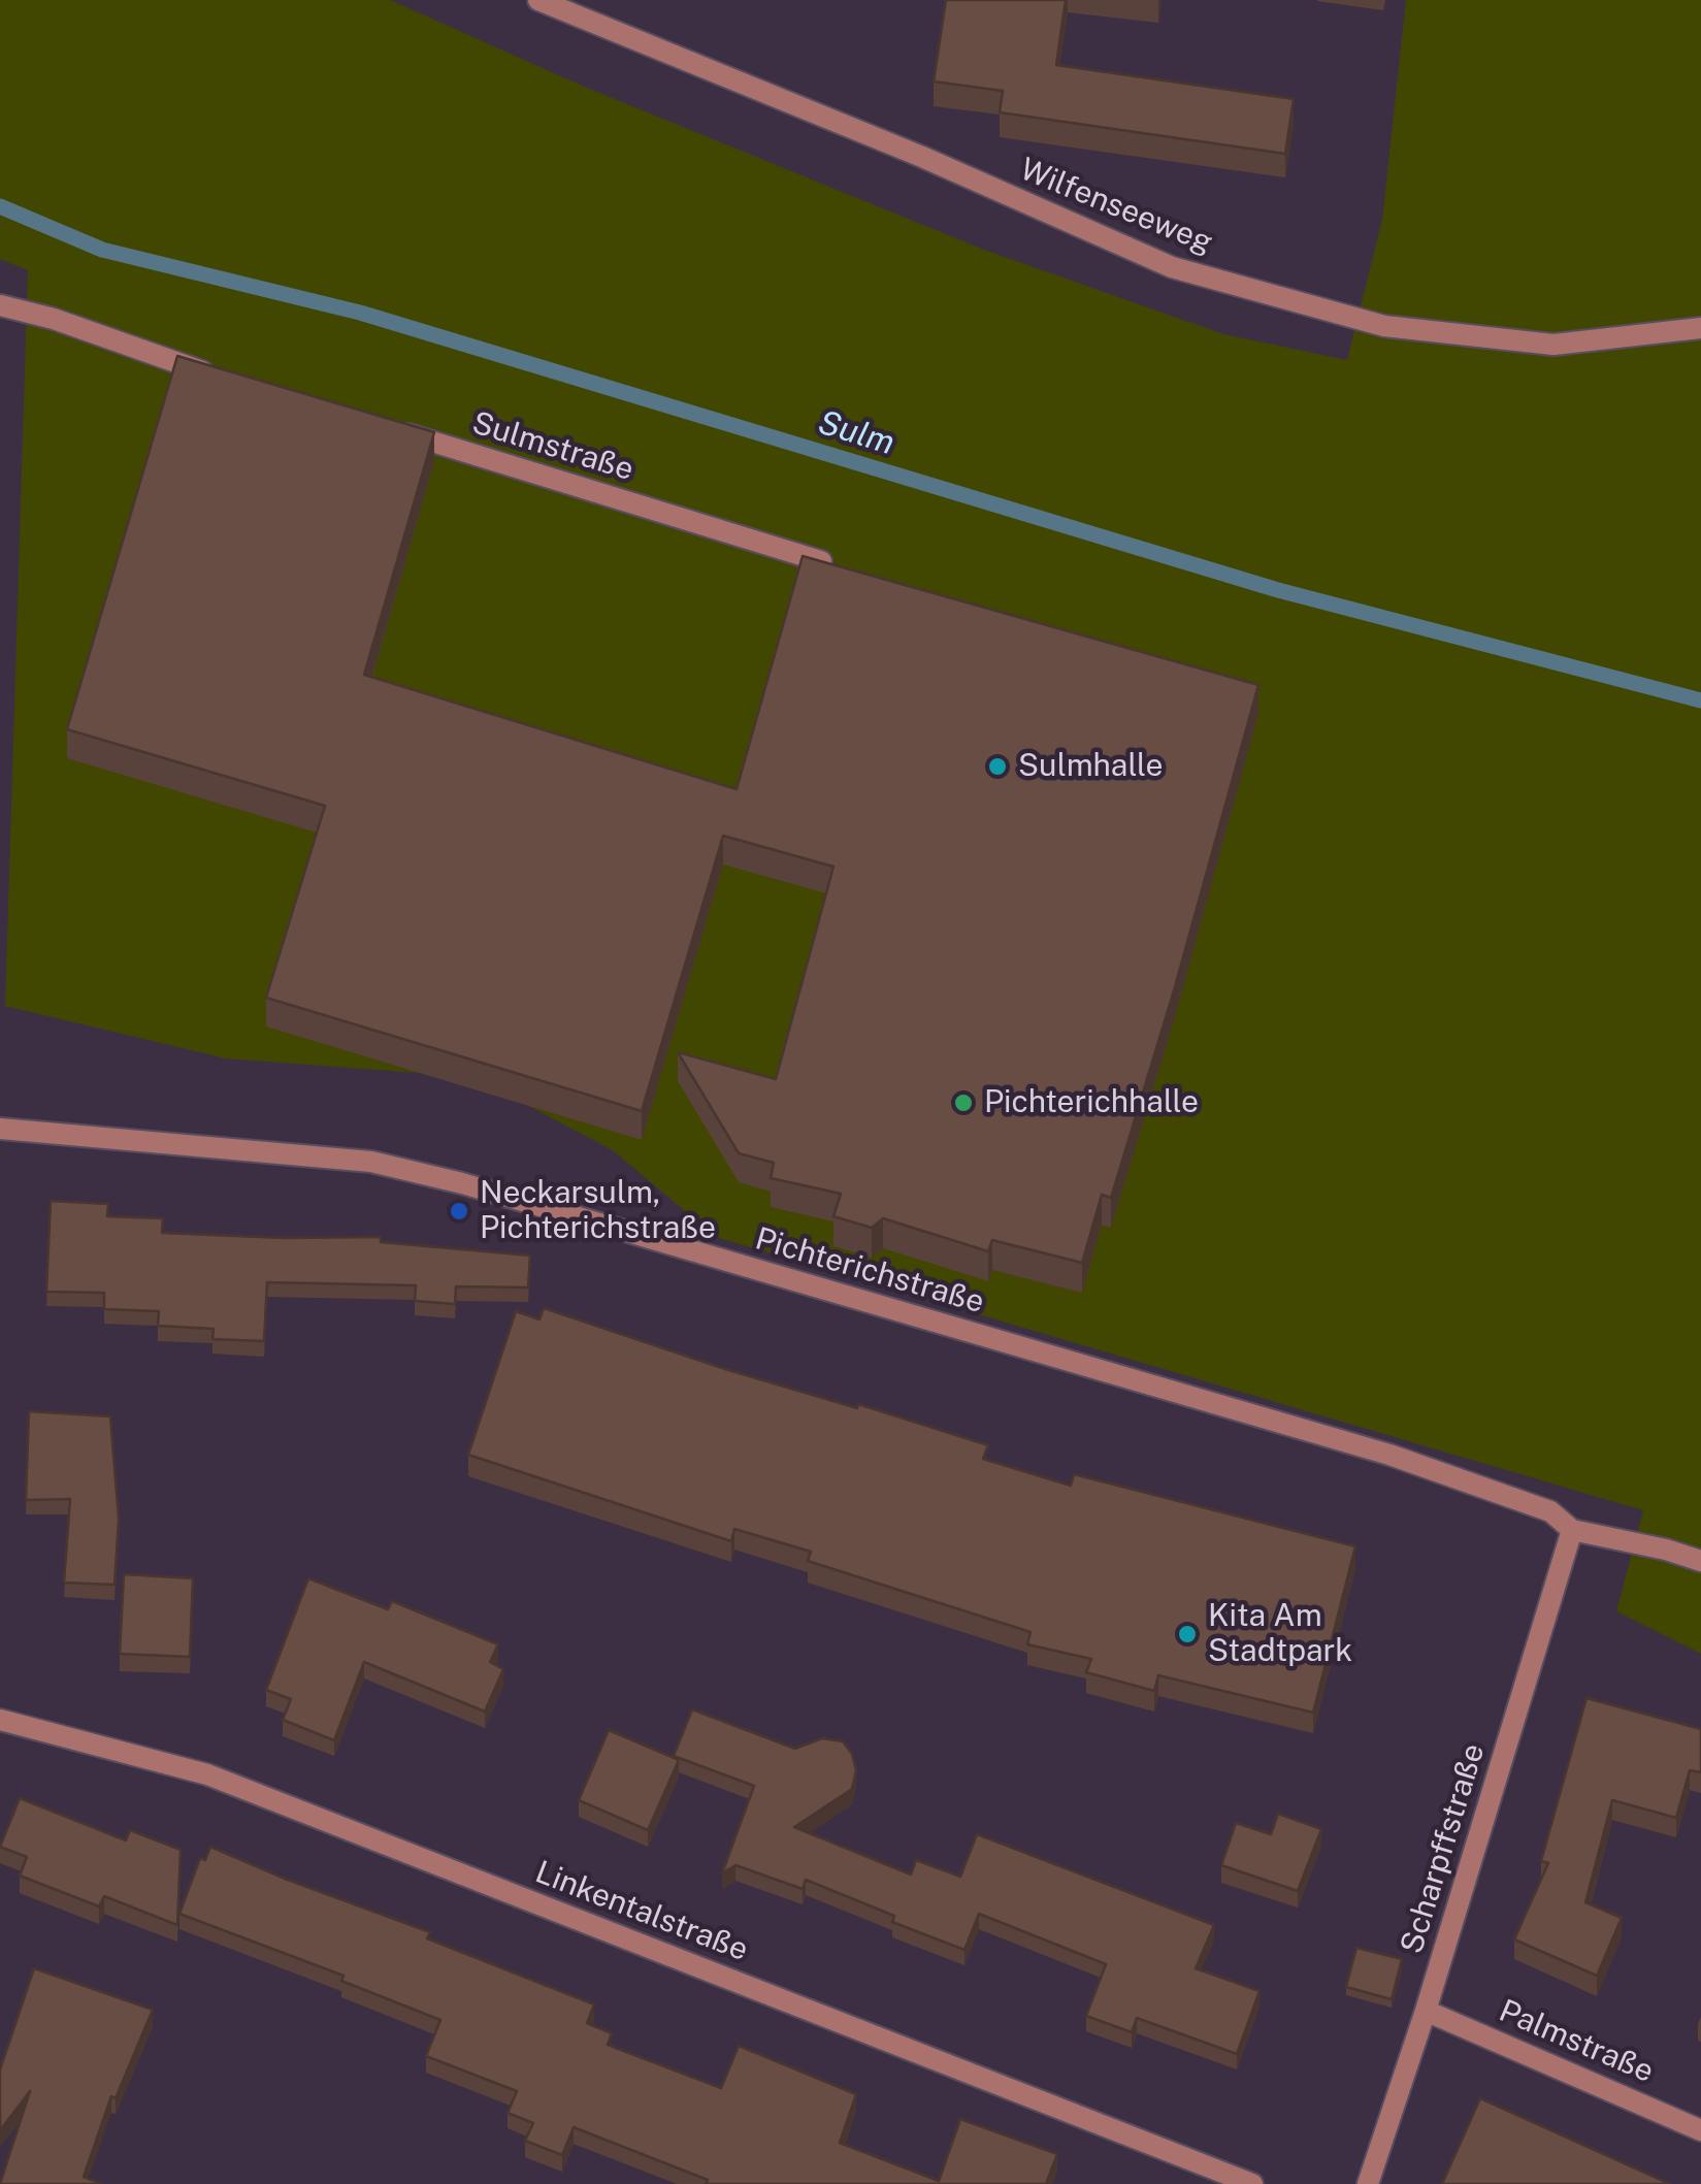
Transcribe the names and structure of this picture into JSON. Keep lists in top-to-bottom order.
{
  "streets": {
    "street": [
      "Wilfenseeweg",
      "Sulmstraße",
      "Pichterichstraße",
      "Scharpffstraße",
      "Linkentalstraße",
      "Palmstraße"
    ]
  },
  "crossings": [
    ["Pichterichstraße", "Scharpffstraße"],
    ["Scharpffstraße", "Palmstraße"]
  ],
  "water": ["Sulm"],
  "places": [
    "Sulmhalle",
    "Pichterichhalle",
    "Neckarsulm, Pichterichstraße",
    "Kita Am Stadtpark"
  ]
}
